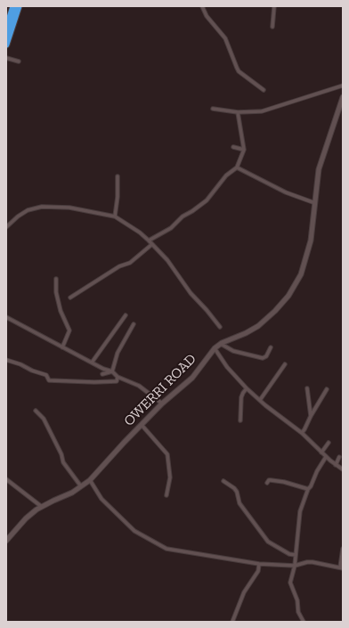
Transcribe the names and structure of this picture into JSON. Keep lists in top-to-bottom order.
{
  "streets": {
    "main road": ["OWERRI ROAD"]
  }
}
